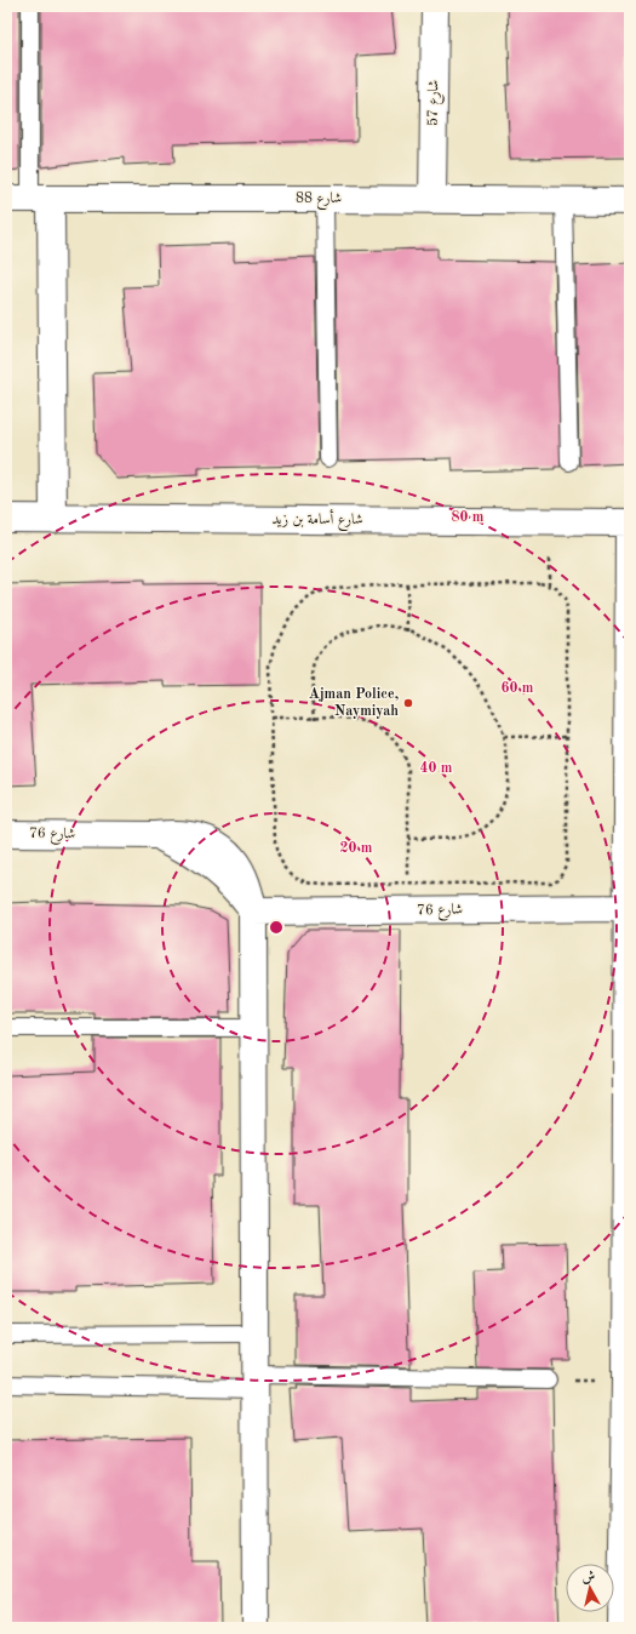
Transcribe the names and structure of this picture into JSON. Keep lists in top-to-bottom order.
{
  "streets": {
    "street": [
      "شارع 57",
      "شارع 88",
      "شارع أسامة بن زيد",
      "شارع 76"
    ]
  },
  "crossings": [
    ["شارع 57", "شارع 88"]
  ],
  "places": ["Ajman Police, Naymiyah"],
  "north": "top",
  "rings": [
    "80 m",
    "60 m",
    "40 m",
    "20 m"
  ]
}
